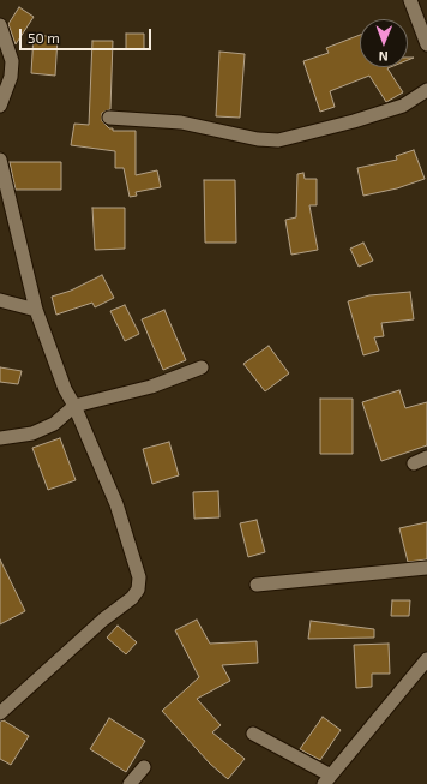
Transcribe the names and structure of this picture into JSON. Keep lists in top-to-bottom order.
{
  "scale_bar": "50 m",
  "north": "bottom"
}
